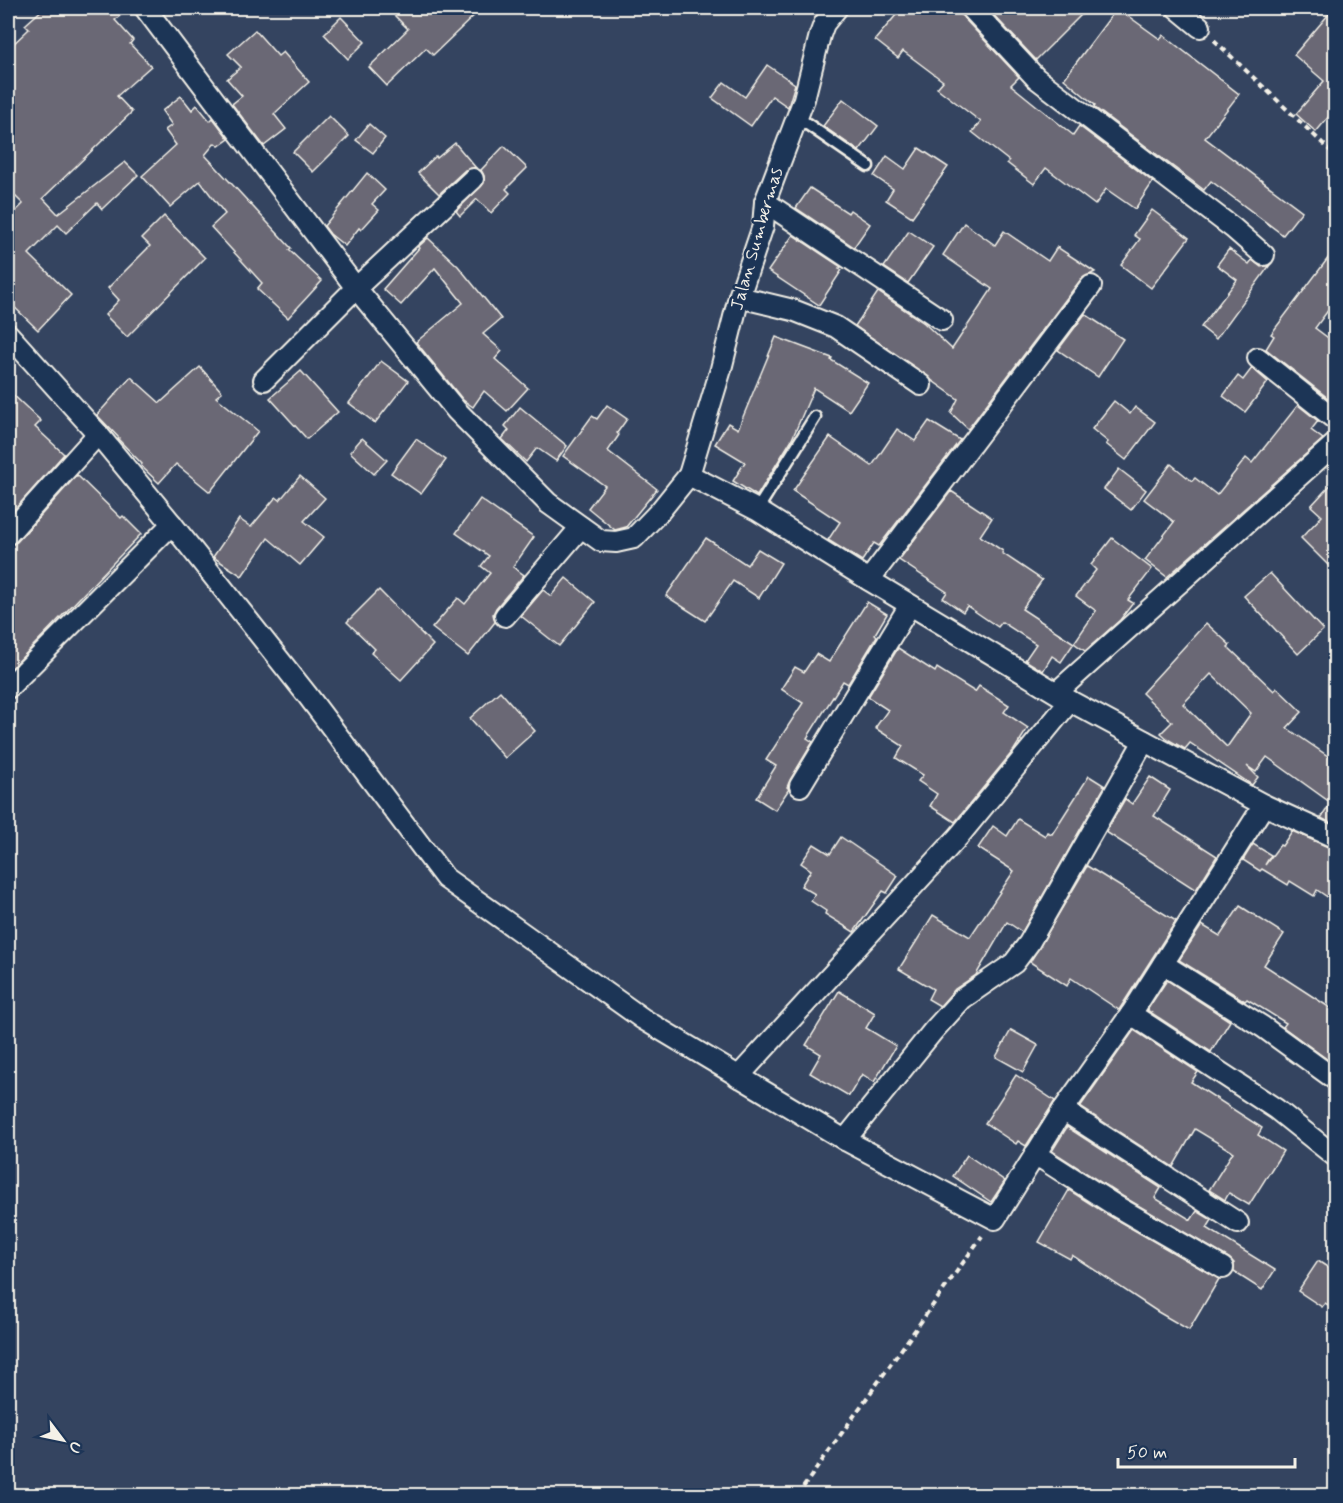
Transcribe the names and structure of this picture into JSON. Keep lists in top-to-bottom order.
{
  "streets": {
    "street": ["Jalan Sumbermas"]
  },
  "scale_bar": "50 m",
  "north": "bottom right"
}
